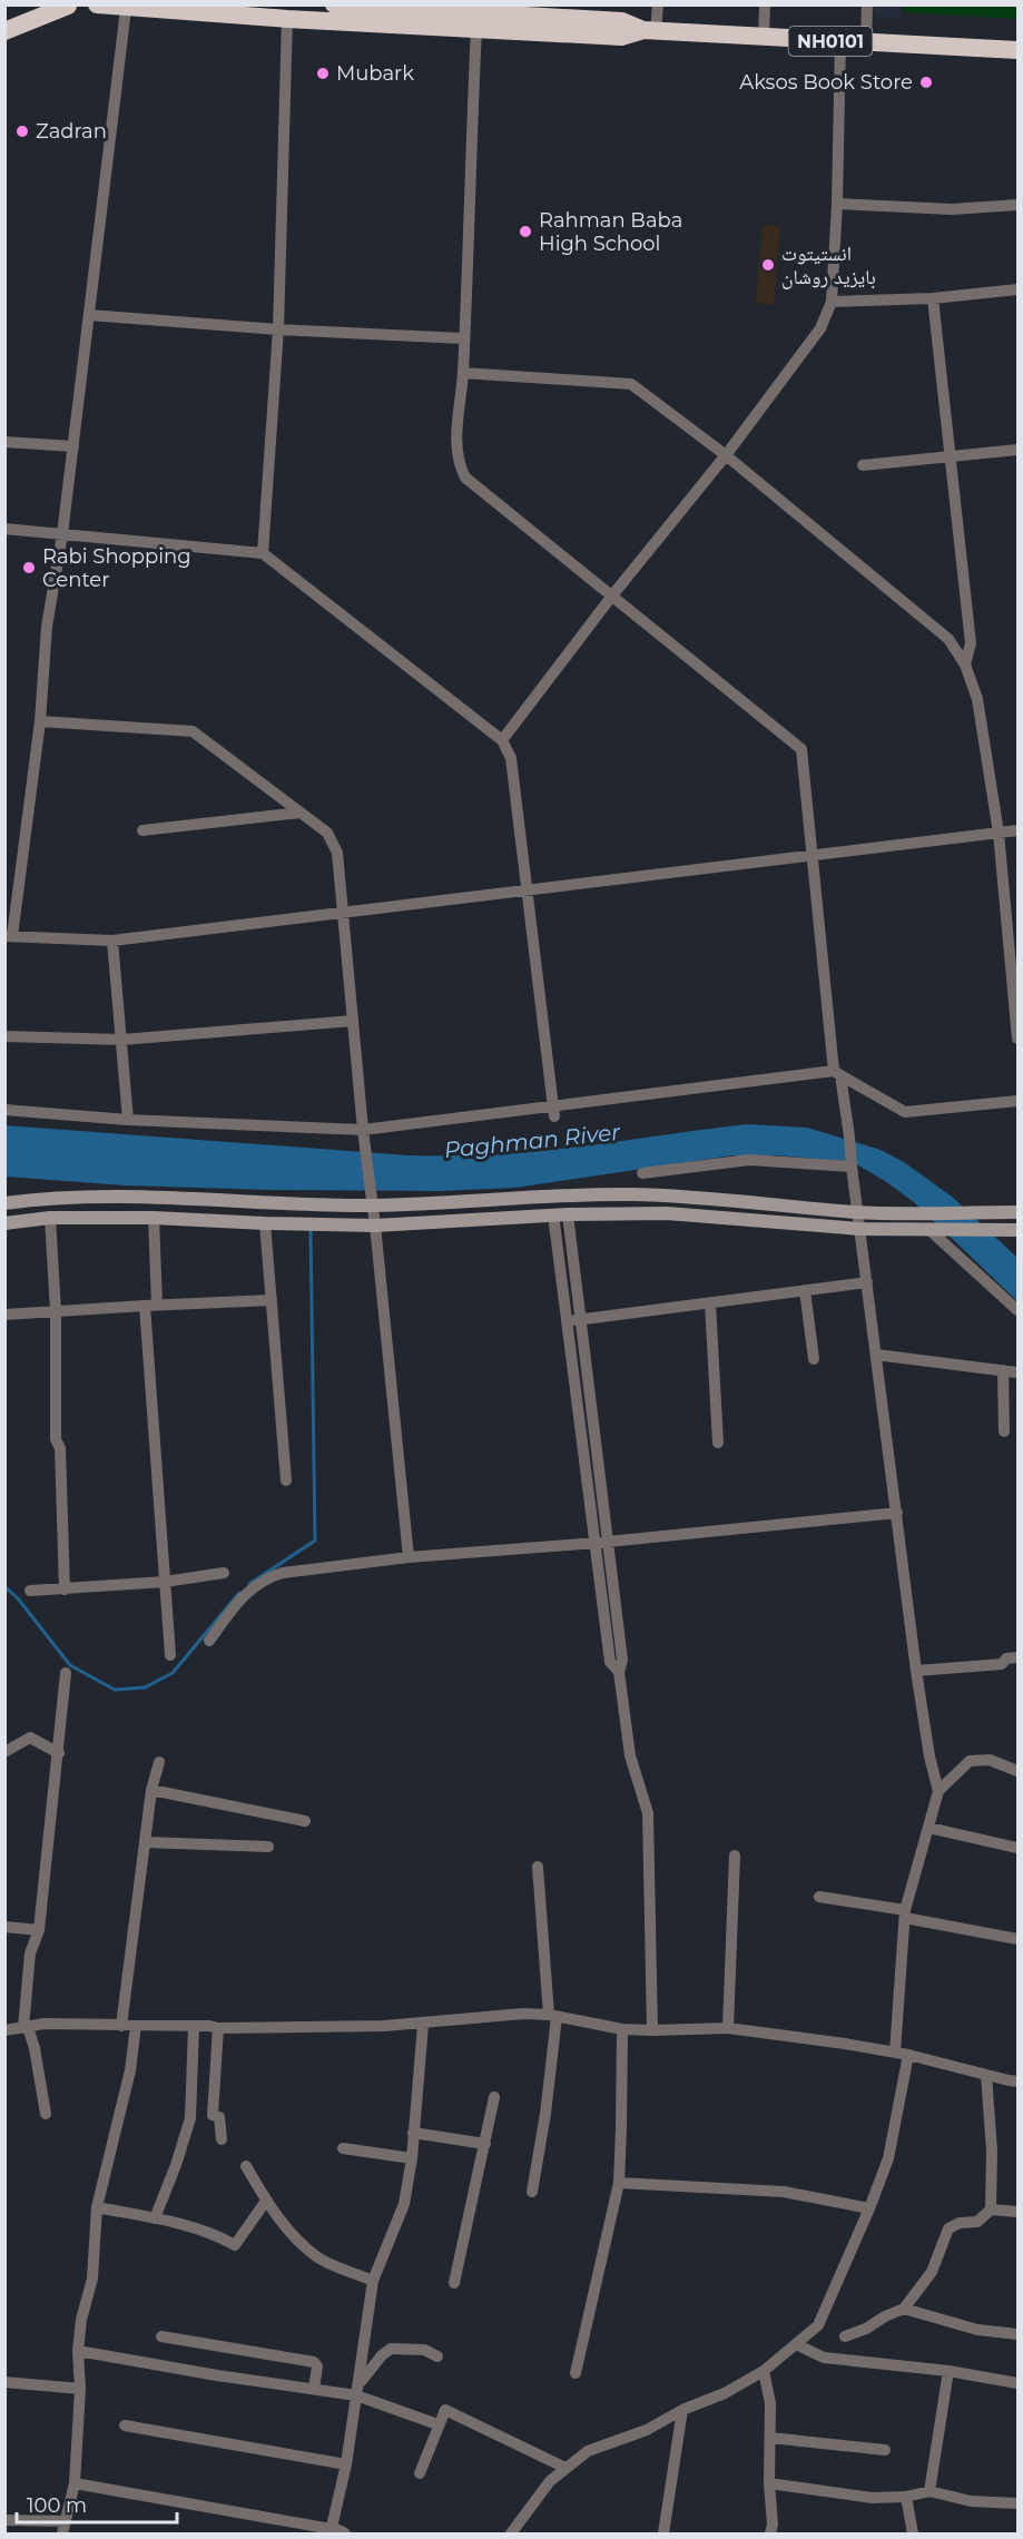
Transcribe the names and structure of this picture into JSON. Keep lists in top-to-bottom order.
{
  "streets": {
    "highway": ["NH0101"]
  },
  "water": ["Paghman River"],
  "places": [
    "Mubark",
    "Aksos Book Store",
    "Zadran",
    "Rahman Baba High School",
    "انستیتوت بایزید روشان",
    "Rabi Shopping Center"
  ],
  "scale_bar": "100 m"
}
